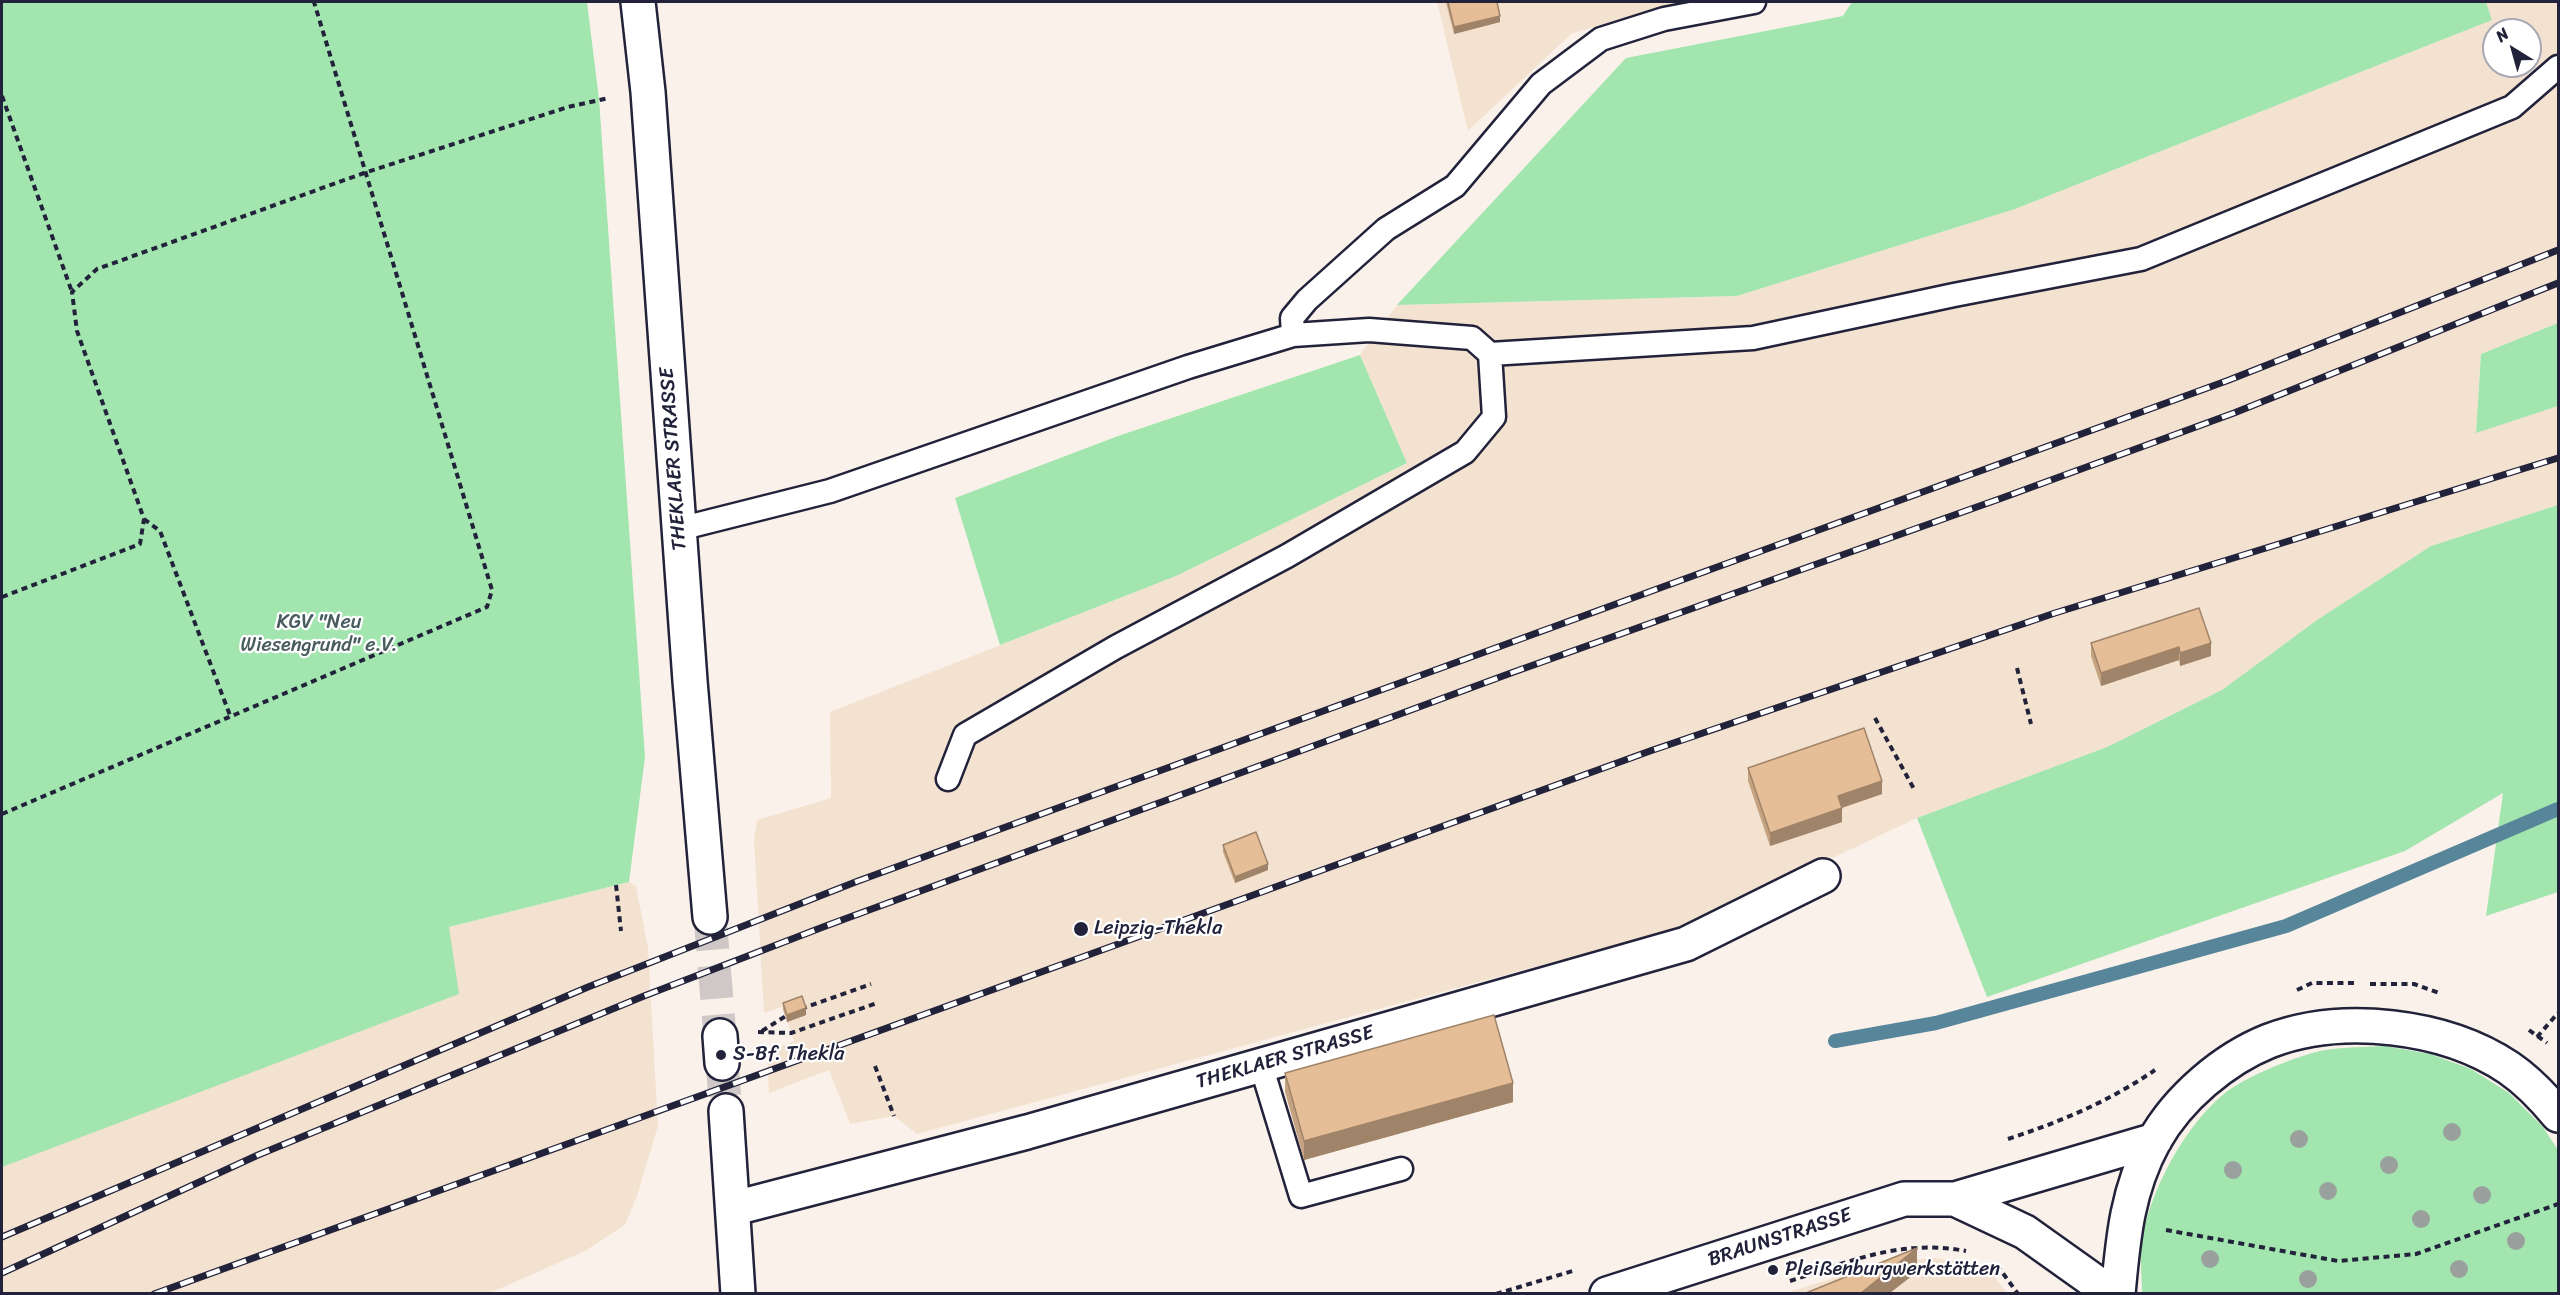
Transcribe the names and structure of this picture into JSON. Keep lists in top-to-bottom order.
{
  "streets": {
    "main road": ["THEKLAER STRASSE", "BRAUNSTRASSE"]
  },
  "parks": ["KGV \"Neu Wiesengrund\" e.V."],
  "places": ["Leipzig-Thekla", "S-Bf. Thekla", "Pleißenburgwerkstätten"],
  "north": "top left"
}
